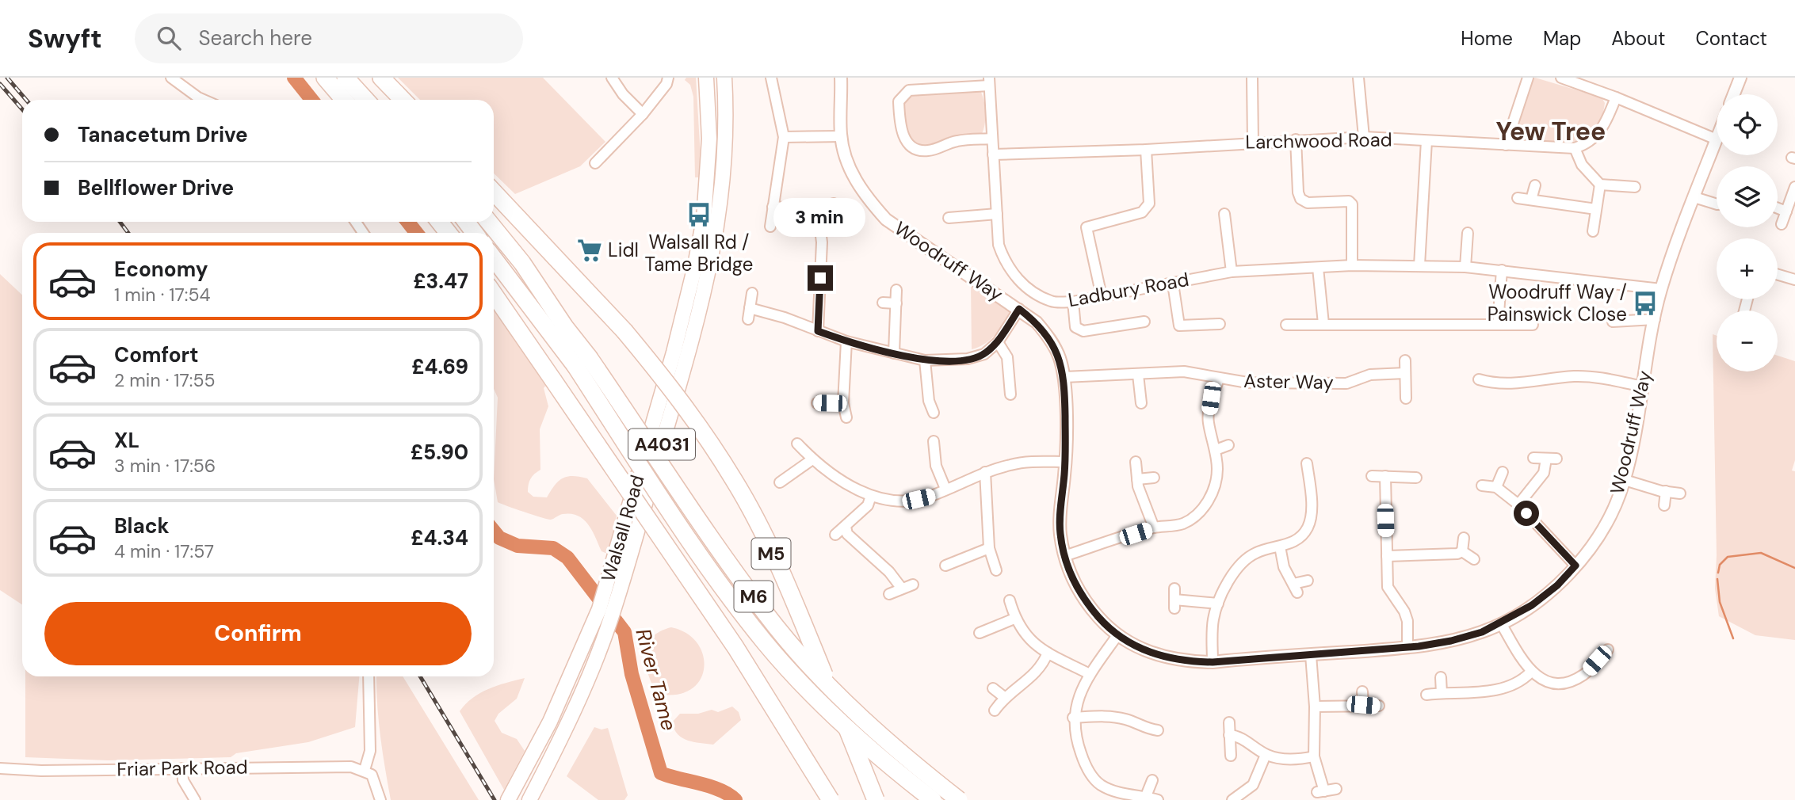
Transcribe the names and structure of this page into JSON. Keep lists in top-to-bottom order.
{
  "streets": {
    "highway": ["M5", "M6"],
    "main road": ["A4031", "Walsall Road"],
    "street": [
      "Larchwood Road",
      "Woodruff Way",
      "Ladbury Road",
      "Aster Way",
      "Friar Park Road"
    ]
  },
  "crossings": [
    ["Larchwood Road", "Ladbury Road"],
    ["Woodruff Way", "Ladbury Road"],
    ["Woodruff Way", "Aster Way"]
  ],
  "districts": ["Yew Tree"],
  "water": ["River Tame"],
  "places": {
    "bus stop": ["Walsall Rd / Tame Bridge", "Woodruff Way / Painswick Close"],
    "supermarket": ["Lidl"]
  },
  "page": {
    "header": "Swyft",
    "search": "Search here",
    "nav": [
      "Home",
      "Map",
      "About",
      "Contact"
    ],
    "map_buttons": ["+", "−"],
    "banner": ["Tanacetum Drive", "Bellflower Drive"],
    "bubble": "3 min",
    "list": [
      {
        "name": "Economy",
        "note": "1 min · 17:54",
        "value": "£3.47"
      },
      {
        "name": "Comfort",
        "note": "2 min · 17:55",
        "value": "£4.69"
      },
      {
        "name": "XL",
        "note": "3 min · 17:56",
        "value": "£5.90"
      },
      {
        "name": "Black",
        "note": "4 min · 17:57",
        "value": "£4.34"
      }
    ],
    "buttons": "Confirm"
  }
}
